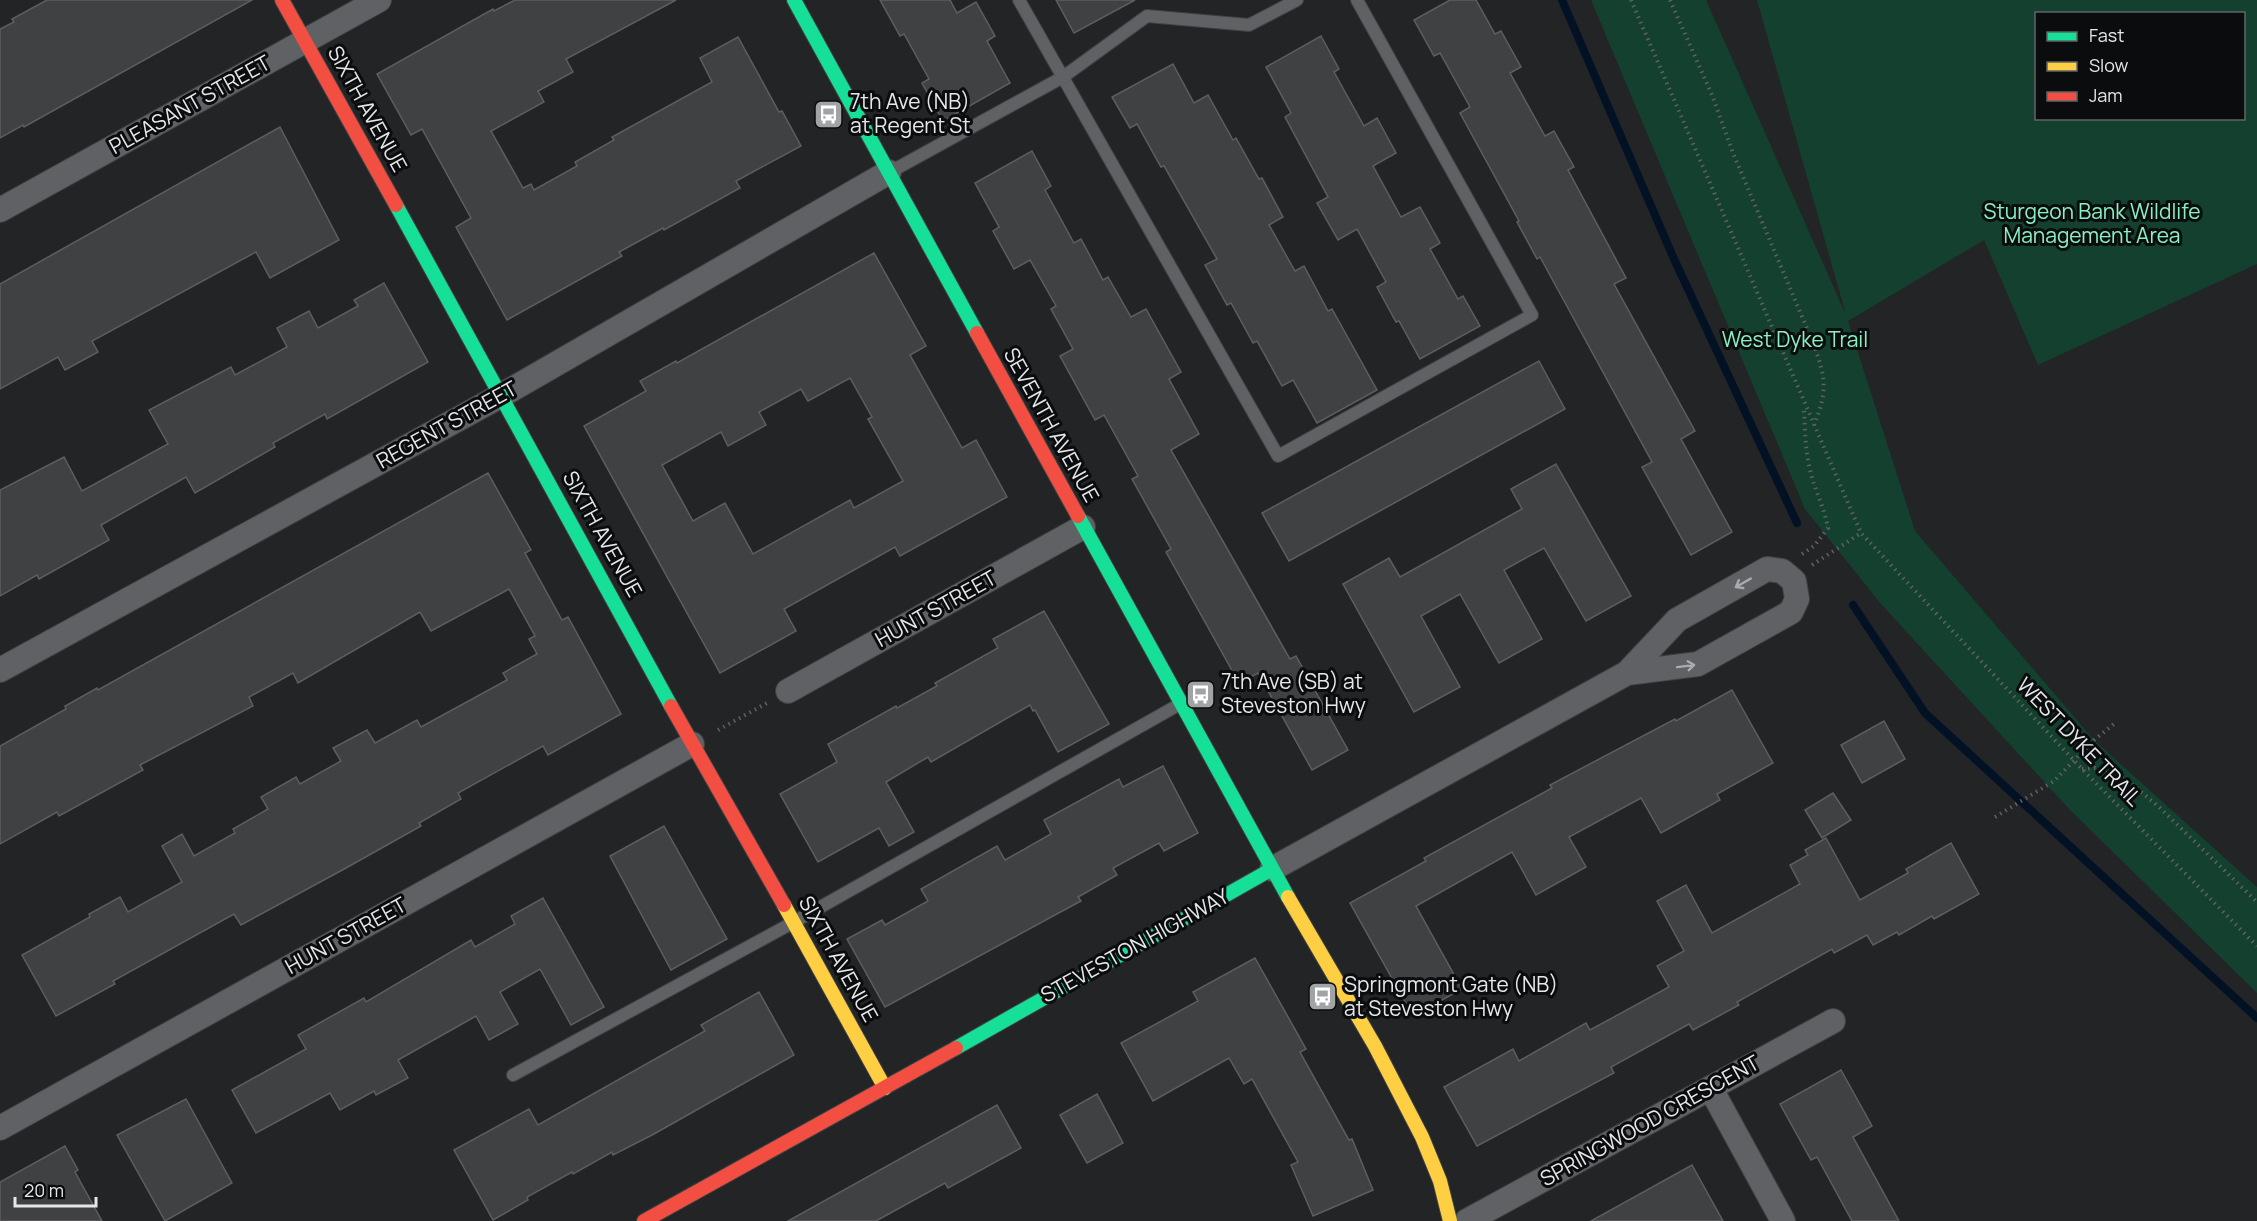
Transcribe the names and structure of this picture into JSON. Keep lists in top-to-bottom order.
{
  "streets": {
    "street": [
      "PLEASANT STREET",
      "SIXTH AVENUE",
      "REGENT STREET",
      "SEVENTH AVENUE",
      "HUNT STREET",
      "STEVESTON HIGHWAY",
      "SPRINGWOOD CRESCENT"
    ],
    "path": ["WEST DYKE TRAIL"]
  },
  "crossings": [
    ["PLEASANT STREET", "SIXTH AVENUE"],
    ["SIXTH AVENUE", "REGENT STREET"],
    ["SIXTH AVENUE", "HUNT STREET"],
    ["SIXTH AVENUE", "STEVESTON HIGHWAY"],
    ["REGENT STREET", "SEVENTH AVENUE"],
    ["SEVENTH AVENUE", "HUNT STREET"],
    ["SEVENTH AVENUE", "STEVESTON HIGHWAY"]
  ],
  "parks": ["Sturgeon Bank Wildlife Management Area", "West Dyke Trail"],
  "places": {
    "bus stop": ["7th Ave (NB) at Regent St", "7th Ave (SB) at Steveston Hwy", "Springmont Gate (NB) at Steveston Hwy"]
  },
  "legend": ["Fast", "Slow", "Jam"],
  "scale_bar": "20 m"
}
